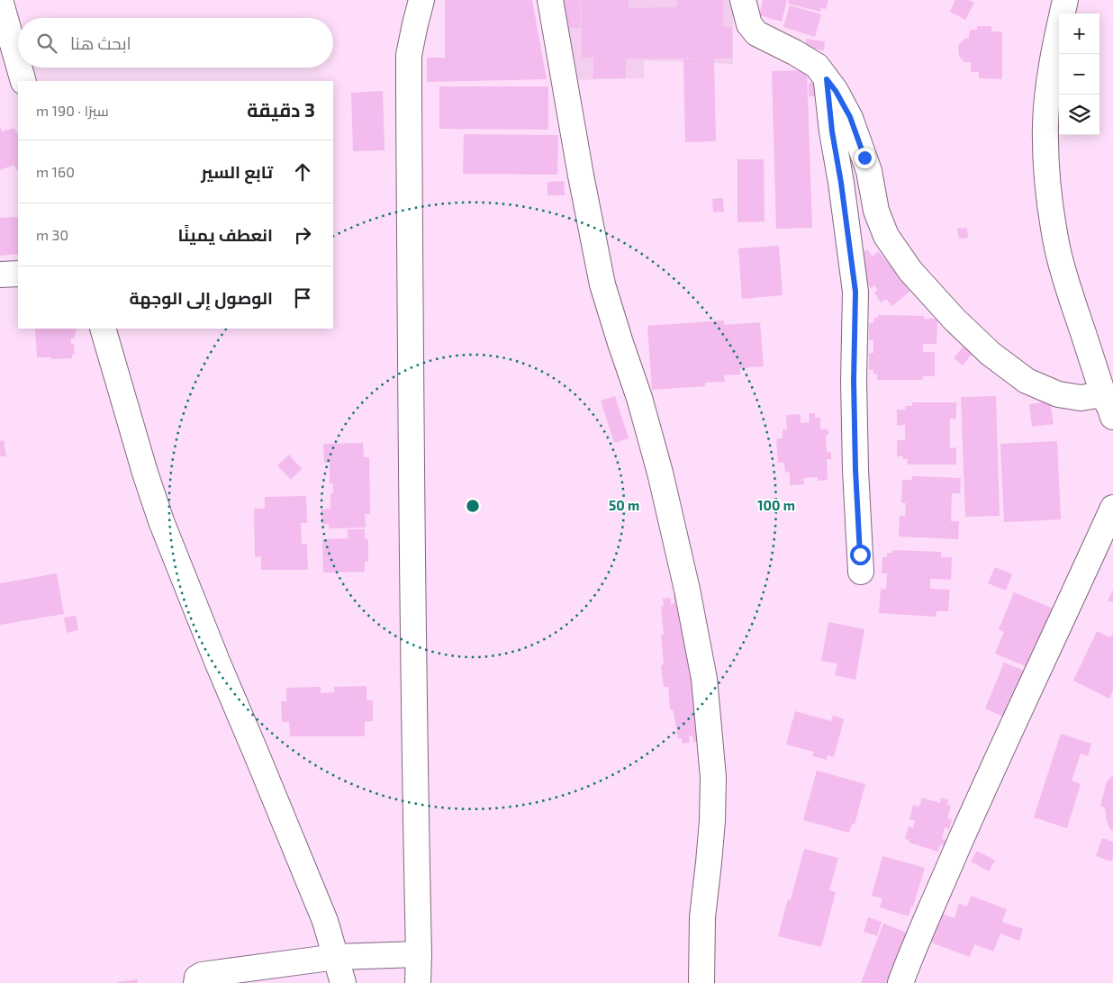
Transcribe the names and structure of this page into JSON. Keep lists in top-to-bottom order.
{
  "page": {
    "map_buttons": ["+", "−"],
    "search": "ابحث هنا",
    "heading": ["3 دقيقة", "سيرًا · 190 m"],
    "list": [
      ["تابع السير", "160 m"],
      ["انعطف يمينًا", "30 m"],
      "الوصول إلى الوجهة"
    ]
  },
  "rings": ["50 m", "100 m"]
}
